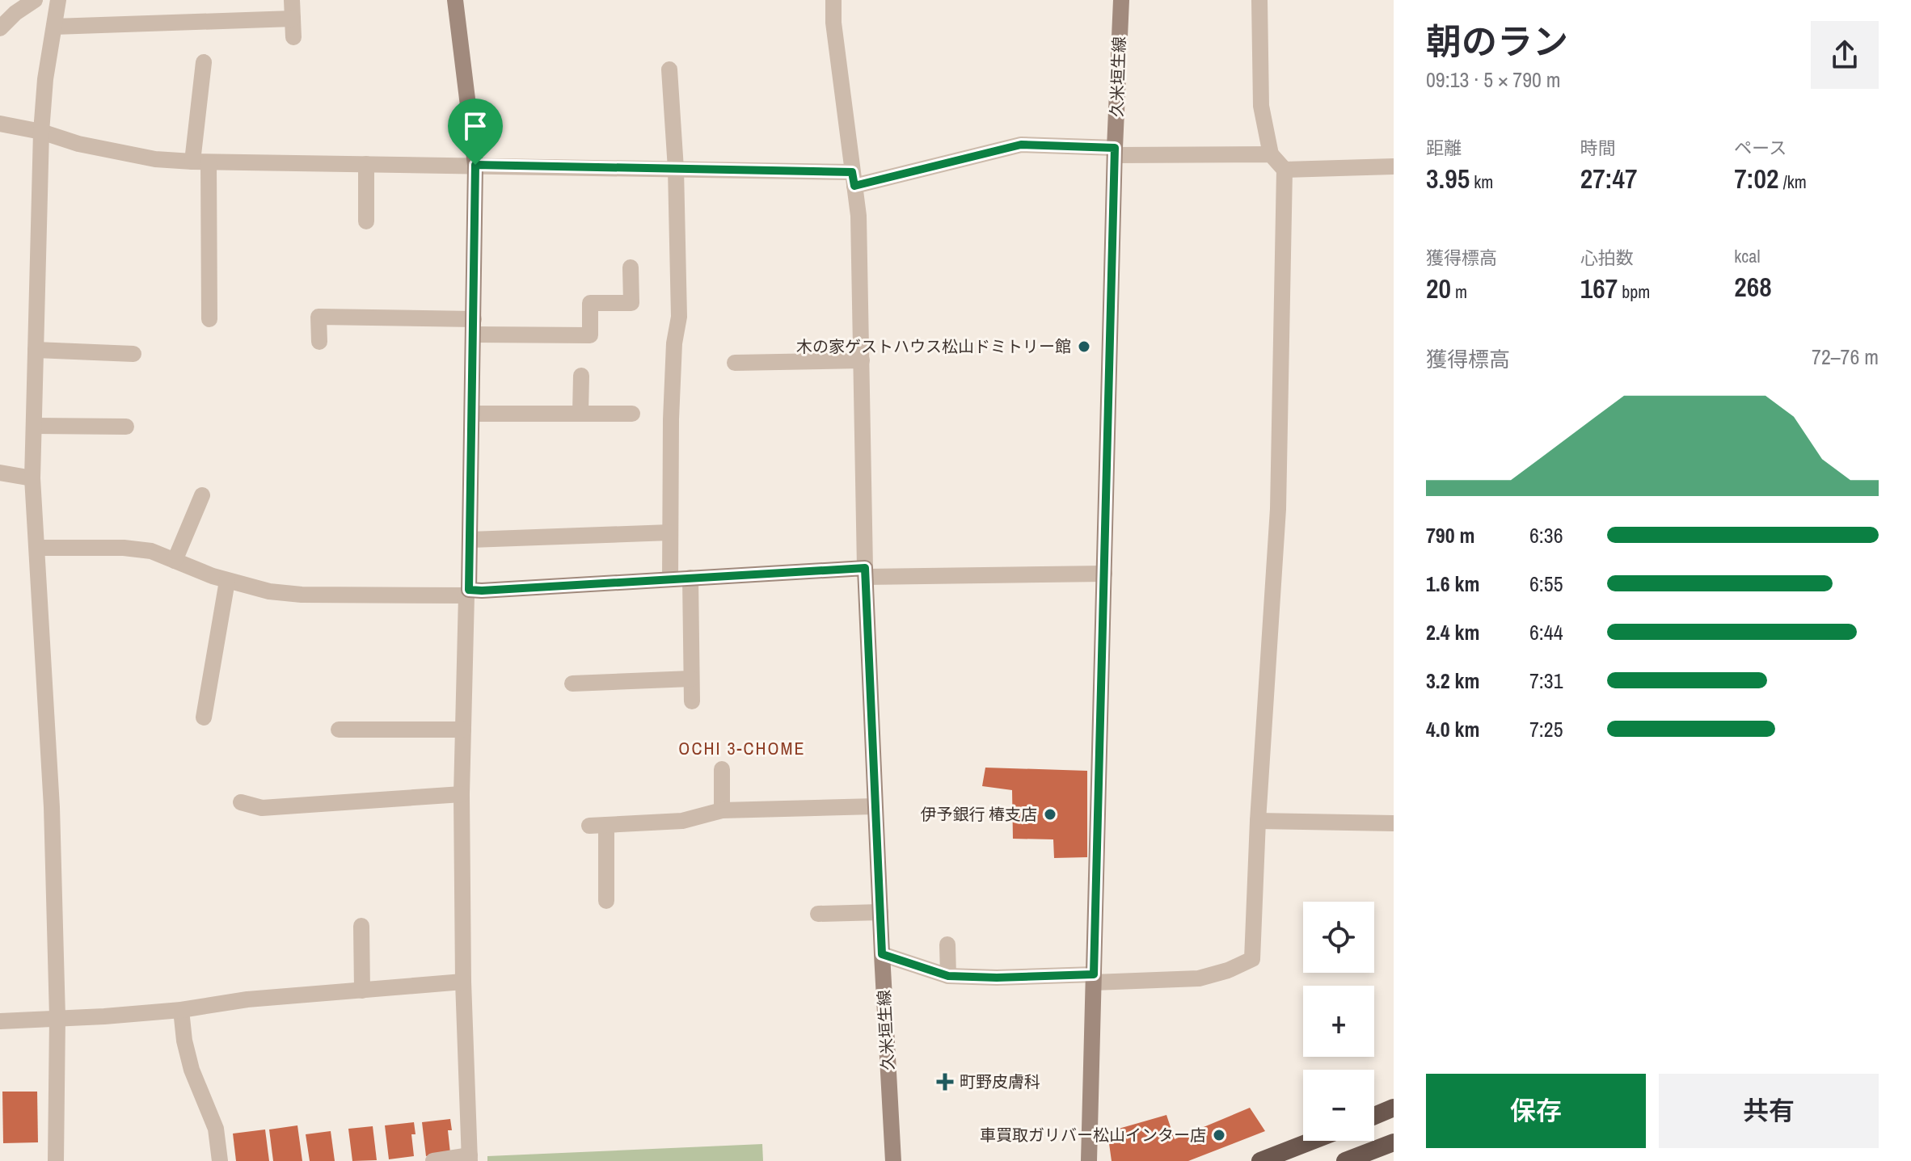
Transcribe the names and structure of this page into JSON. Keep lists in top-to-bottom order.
{
  "streets": {
    "main road": ["久米垣生線"]
  },
  "districts": ["OCHI 3-CHOME"],
  "places": {
    "other": ["木の家ゲストハウス松山ドミトリー館", "伊予銀行 椿支店", "車買取ガリバー松山インター店"],
    "health": ["町野皮膚科"]
  },
  "page": {
    "heading": ["朝のラン", "09:13 · 5 × 790 m"],
    "stats": [
      ["距離", "3.95 km"],
      ["時間", "27:47"],
      ["ペース", "7:02 /km"],
      ["獲得標高", "20 m"],
      ["心拍数", "167 bpm"],
      ["kcal", "268"]
    ],
    "chart": ["獲得標高", "72–76 m"],
    "list": [
      {
        "name": "790 m",
        "note": "6:36"
      },
      {
        "name": "1.6 km",
        "note": "6:55"
      },
      {
        "name": "2.4 km",
        "note": "6:44"
      },
      {
        "name": "3.2 km",
        "note": "7:31"
      },
      {
        "name": "4.0 km",
        "note": "7:25"
      }
    ],
    "map_buttons": ["+", "−"],
    "buttons": ["保存", "共有"]
  }
}
